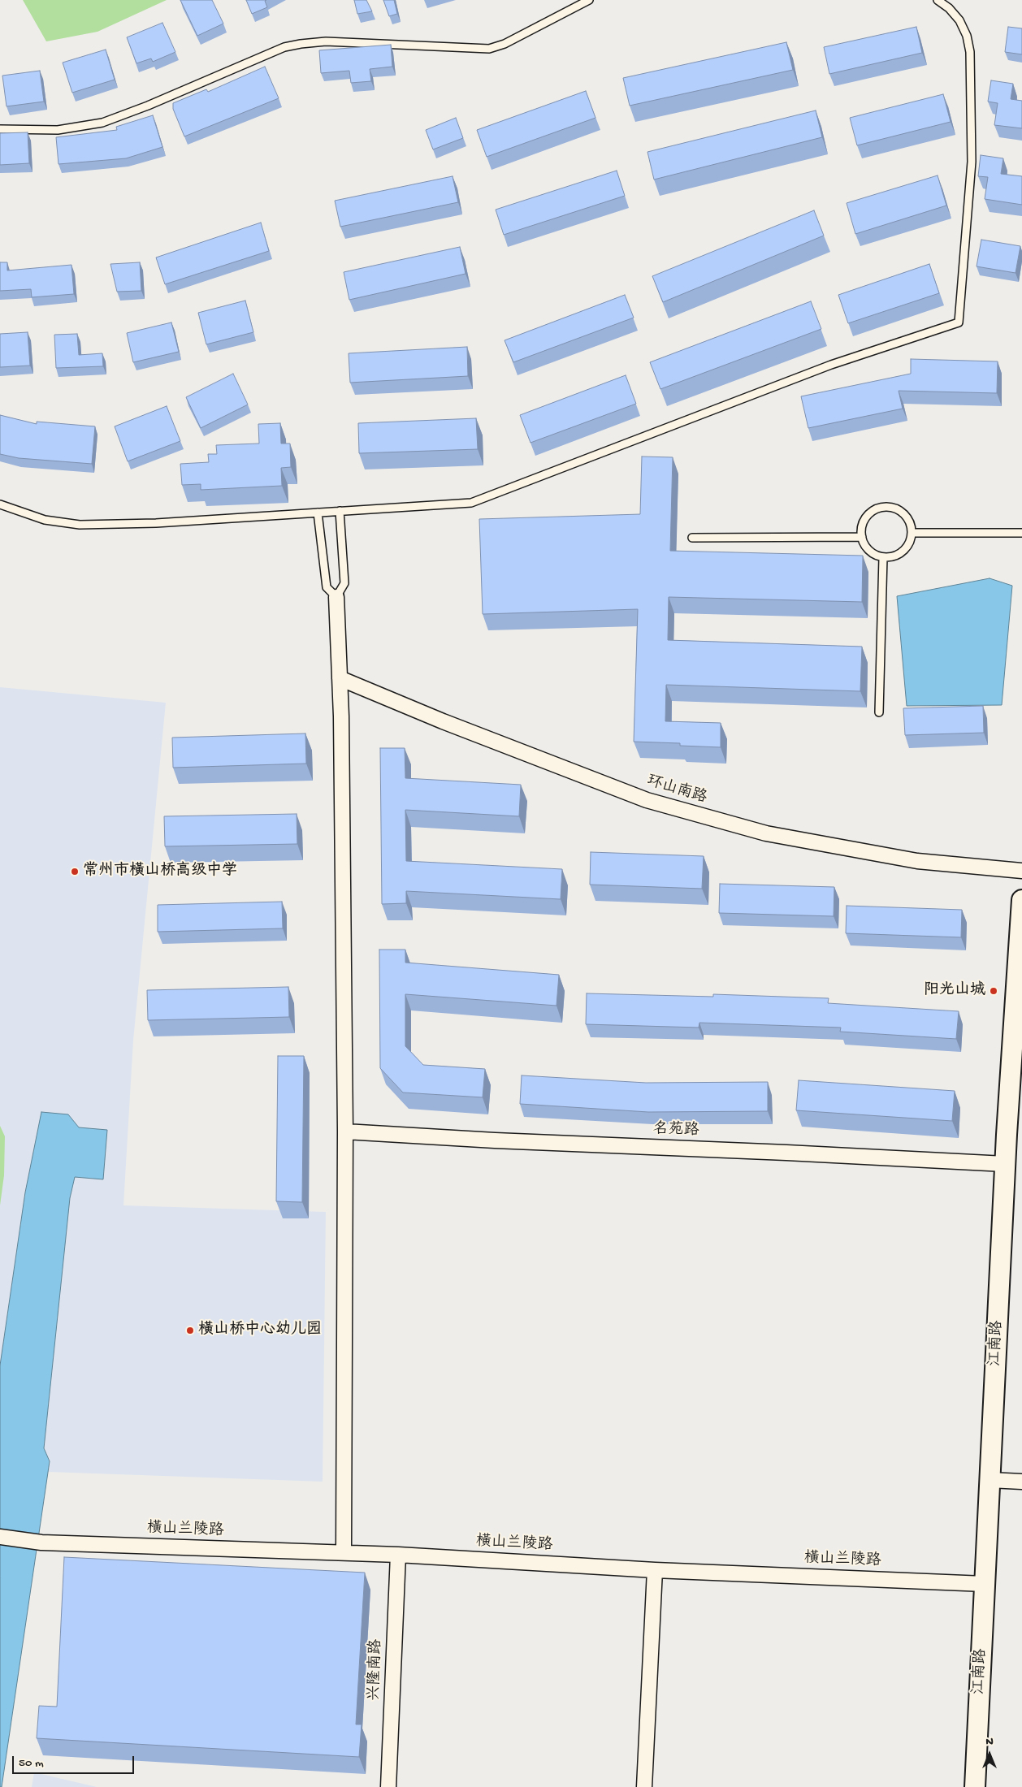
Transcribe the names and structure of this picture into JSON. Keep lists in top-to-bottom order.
{
  "streets": {
    "main road": ["江南路"],
    "street": [
      "环山南路",
      "名苑路",
      "横山兰陵路",
      "兴隆南路"
    ]
  },
  "crossings": [
    ["名苑路", "江南路"],
    ["江南路", "横山兰陵路"],
    ["横山兰陵路", "兴隆南路"]
  ],
  "places": ["常州市横山桥高级中学", "阳光山城", "横山桥中心幼儿园"],
  "scale_bar": "50 m",
  "north": "top"
}
